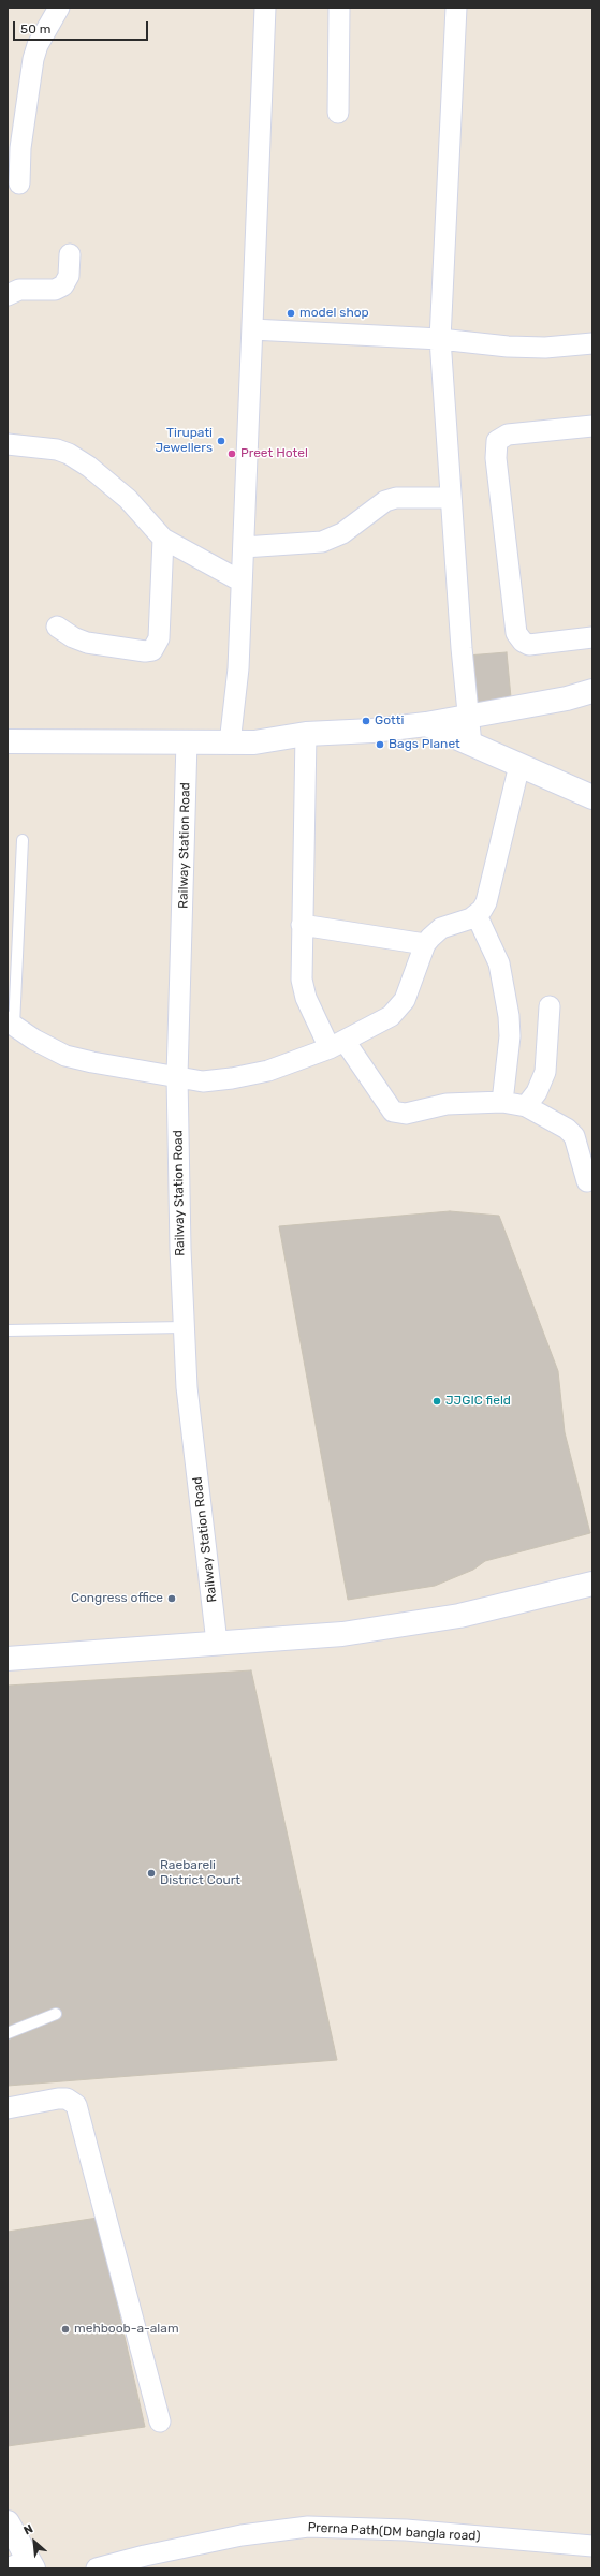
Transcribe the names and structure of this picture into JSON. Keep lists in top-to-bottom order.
{
  "streets": {
    "street": ["Railway Station Road", "Prerna Path(DM bangla road)"]
  },
  "places": [
    "model shop",
    "Tirupati Jewellers",
    "Preet Hotel",
    "Gotti",
    "Bags Planet",
    "JJGIC field",
    "Congress office",
    "Raebareli District Court",
    "mehboob-a-alam"
  ],
  "scale_bar": "50 m",
  "north": "top left"
}
